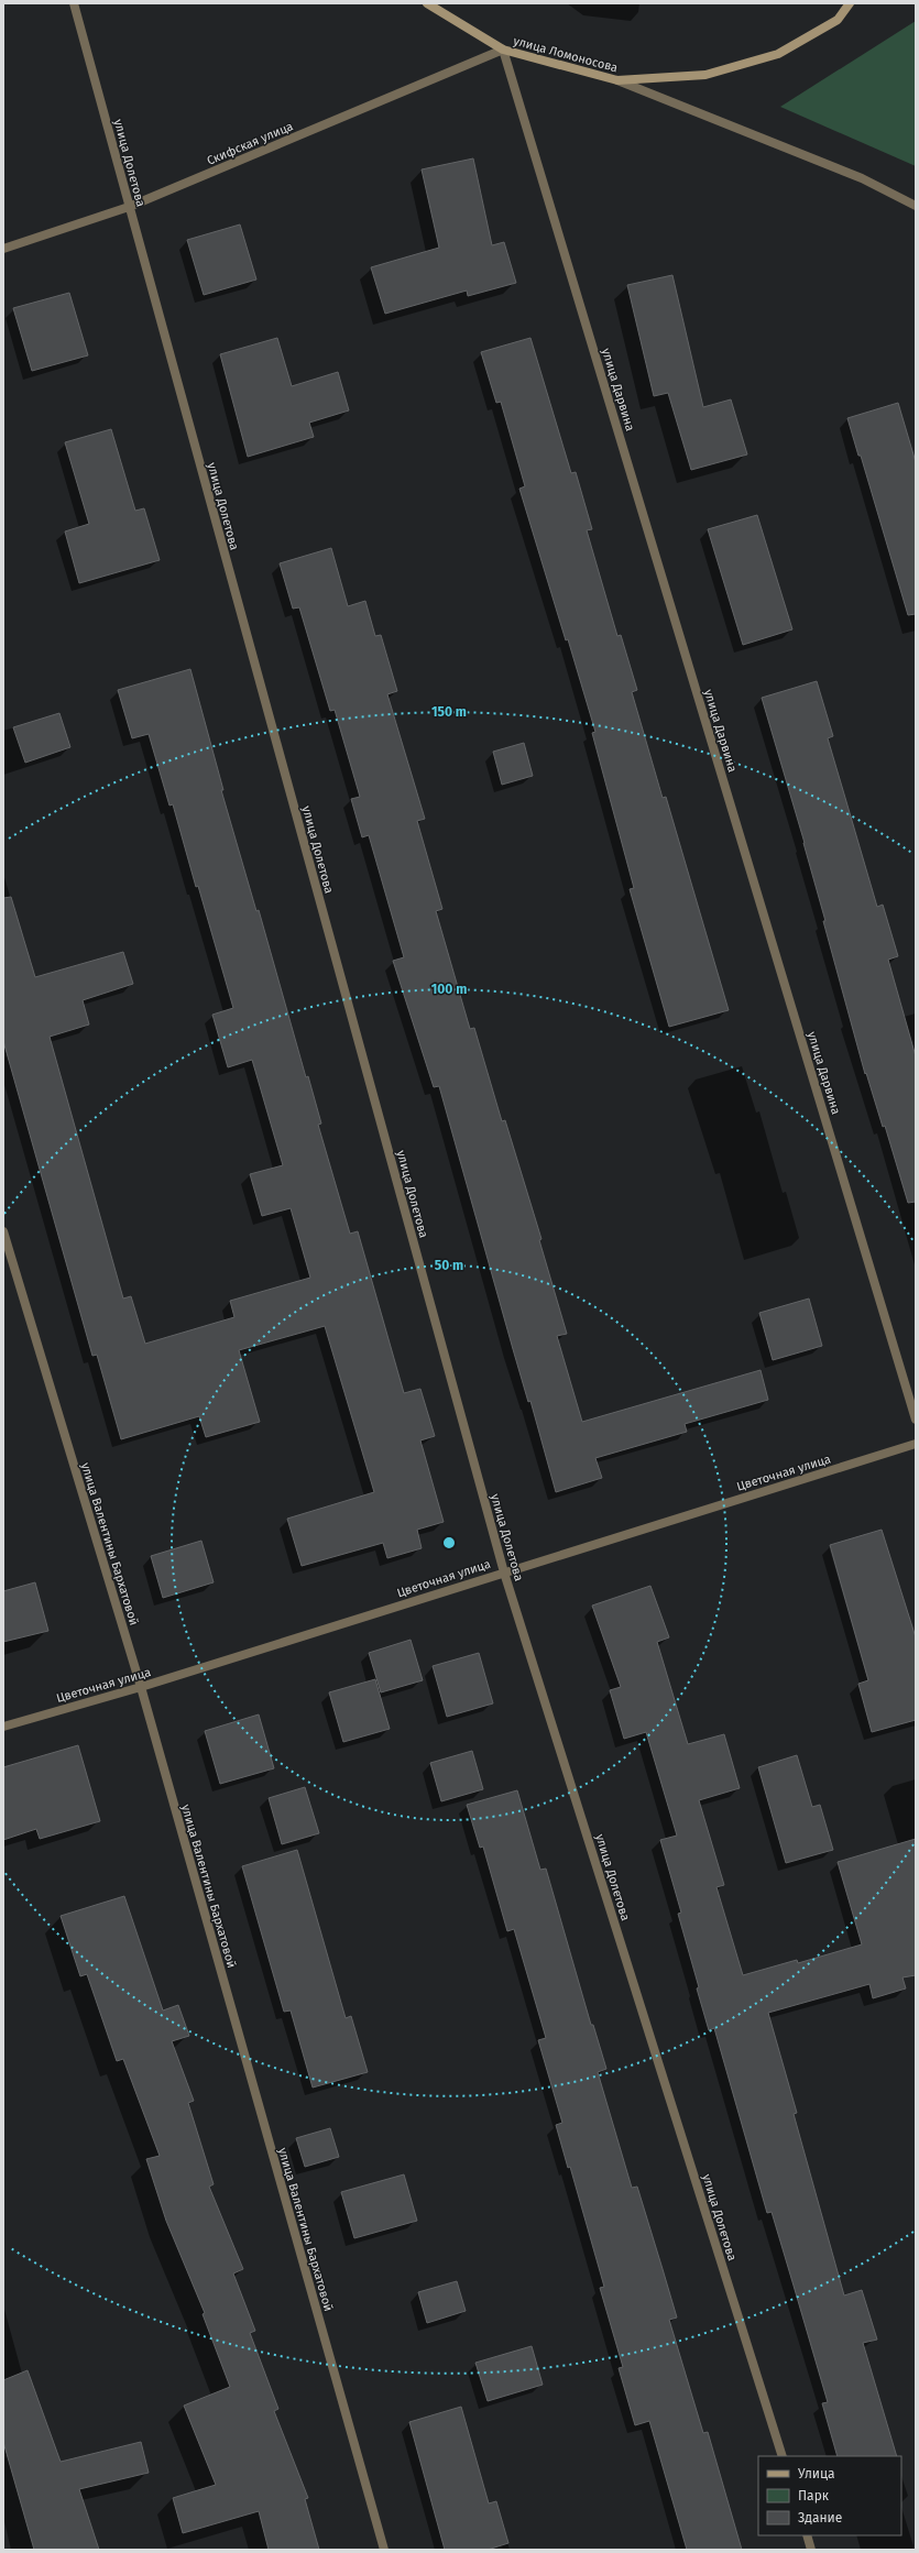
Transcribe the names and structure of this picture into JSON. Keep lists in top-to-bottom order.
{
  "streets": {
    "main road": ["улица Ломоносова"],
    "street": [
      "Скифская улица",
      "улица Долетова",
      "улица Дарвина",
      "Цветочная улица",
      "улица Валентины Бархатовой"
    ]
  },
  "crossings": [
    ["улица Ломоносова", "Скифская улица"],
    ["улица Ломоносова", "улица Дарвина"],
    ["Скифская улица", "улица Долетова"],
    ["Скифская улица", "улица Дарвина"],
    ["улица Долетова", "Цветочная улица"],
    ["Цветочная улица", "улица Валентины Бархатовой"]
  ],
  "legend": ["Улица", "Парк", "Здание"],
  "rings": ["150 m", "100 m", "50 m"]
}
